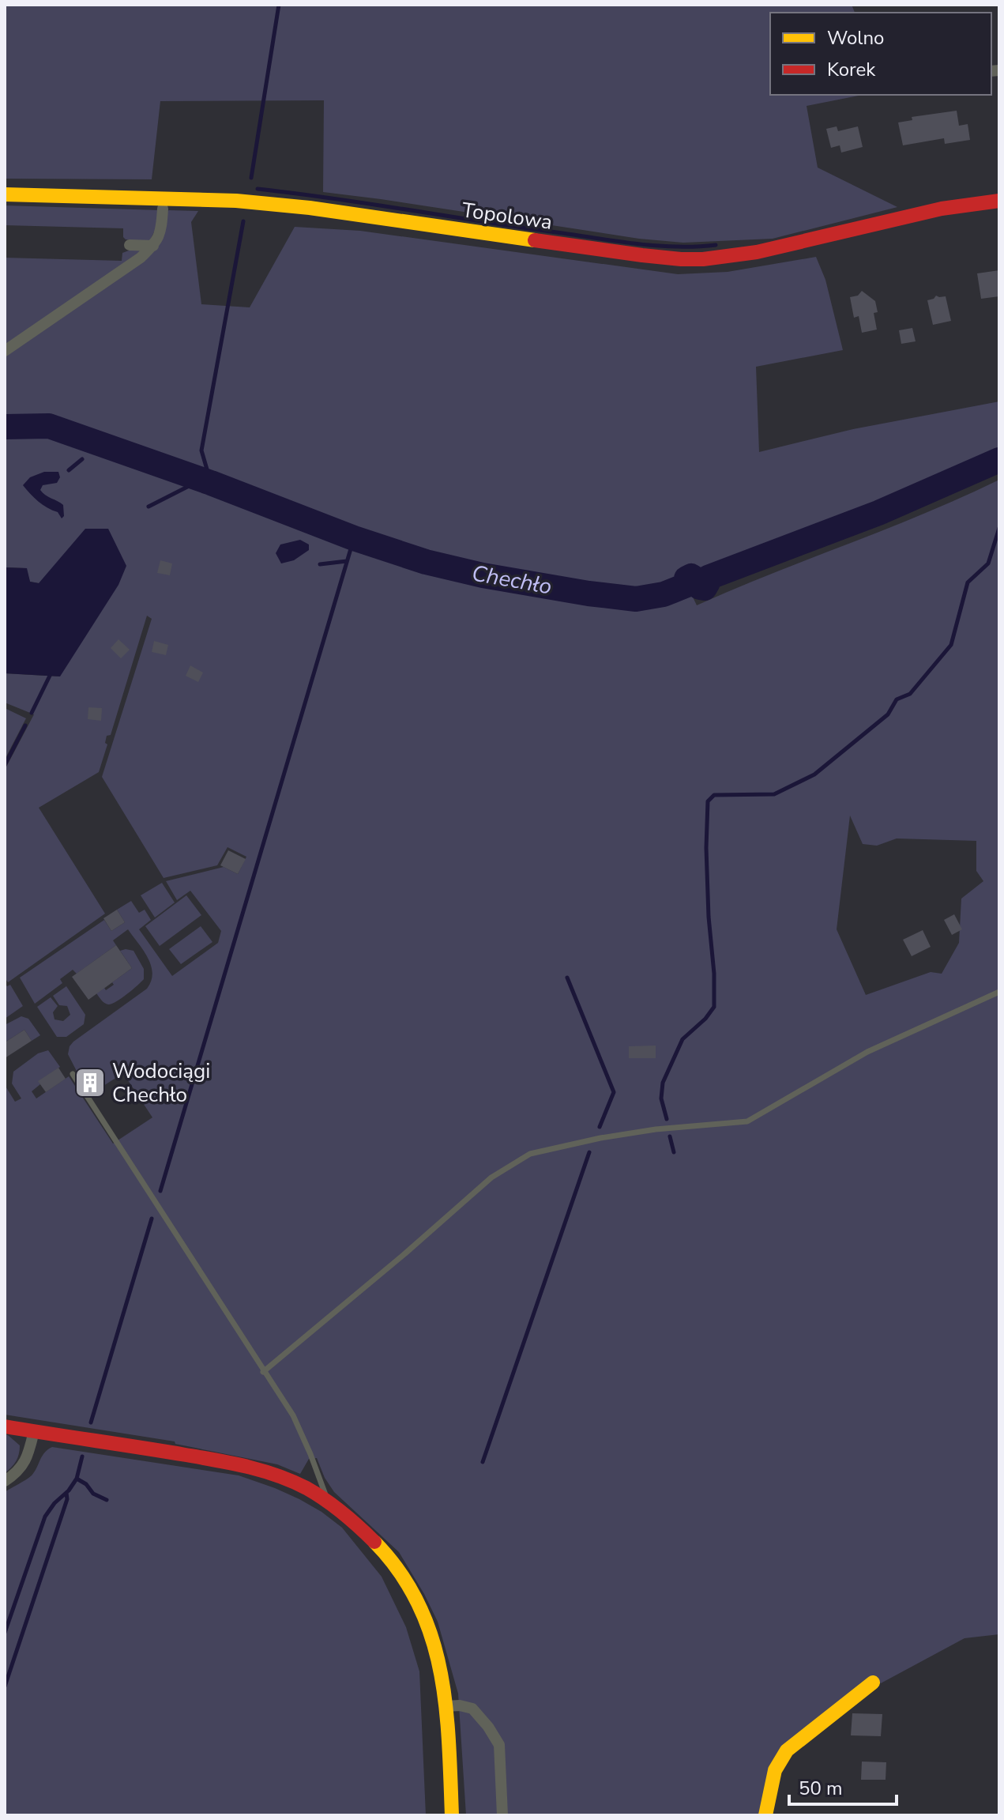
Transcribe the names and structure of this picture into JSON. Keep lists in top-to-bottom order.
{
  "streets": {
    "street": ["Topolowa"]
  },
  "water": ["Chechło"],
  "places": {
    "building": ["Wodociągi Chechło"]
  },
  "legend": ["Wolno", "Korek"],
  "scale_bar": "50 m"
}
